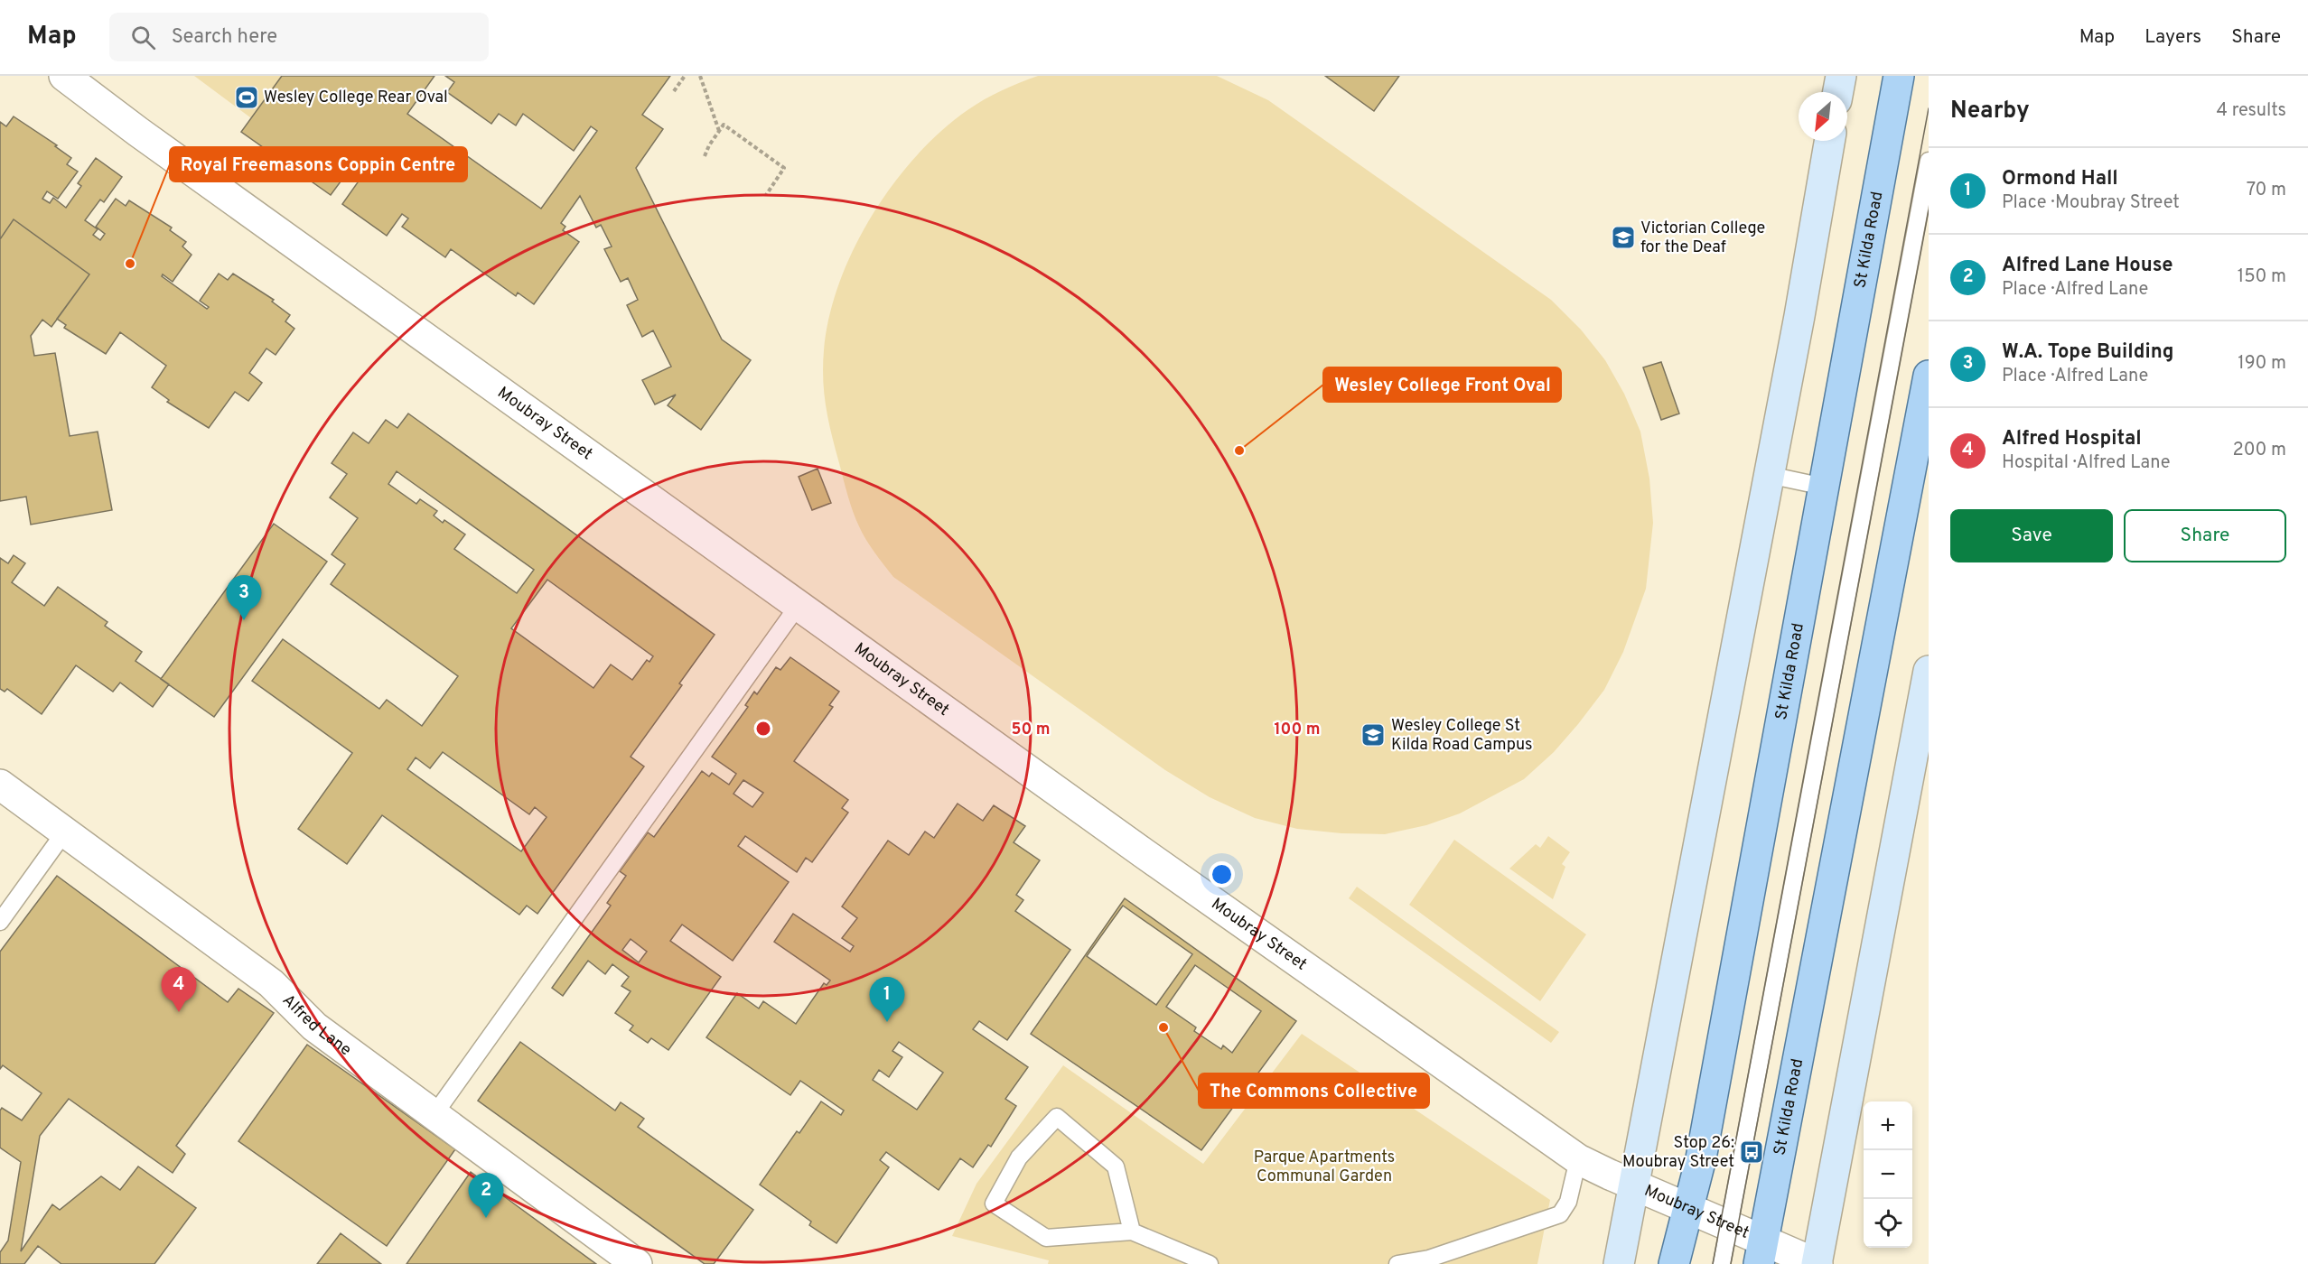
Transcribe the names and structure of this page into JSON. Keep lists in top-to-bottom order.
{
  "streets": {
    "main road": ["St Kilda Road"],
    "street": ["Moubray Street", "Alfred Lane"]
  },
  "crossings": [
    ["St Kilda Road", "Moubray Street"]
  ],
  "parks": ["Parque Apartments Communal Garden"],
  "places": {
    "sports": ["Wesley College Rear Oval"],
    "school or university": ["Victorian College for the Deaf", "Wesley College St Kilda Road Campus"],
    "other": ["Royal Freemasons Coppin Centre", "Wesley College Front Oval", "The Commons Collective"],
    "bus stop": ["Stop 26: Moubray Street"]
  },
  "north": "bottom left",
  "page": {
    "header": "Map",
    "search": "Search here",
    "nav": ["Map", "Layers", "Share"],
    "heading": ["Nearby", "4 results"],
    "list": [
      {
        "mark": "1",
        "name": "Ormond Hall",
        "note": "Place · Moubray Street",
        "value": "70 m"
      },
      {
        "mark": "2",
        "name": "Alfred Lane House",
        "note": "Place · Alfred Lane",
        "value": "150 m"
      },
      {
        "mark": "3",
        "name": "W.A. Tope Building",
        "note": "Place · Alfred Lane",
        "value": "190 m"
      },
      {
        "mark": "4",
        "name": "Alfred Hospital",
        "note": "Hospital · Alfred Lane",
        "value": "200 m"
      }
    ],
    "buttons": ["Save", "Share"],
    "pins": [
      "3",
      "4",
      "1",
      "2"
    ],
    "map_buttons": ["+", "−"]
  },
  "rings": ["50 m", "100 m"]
}
